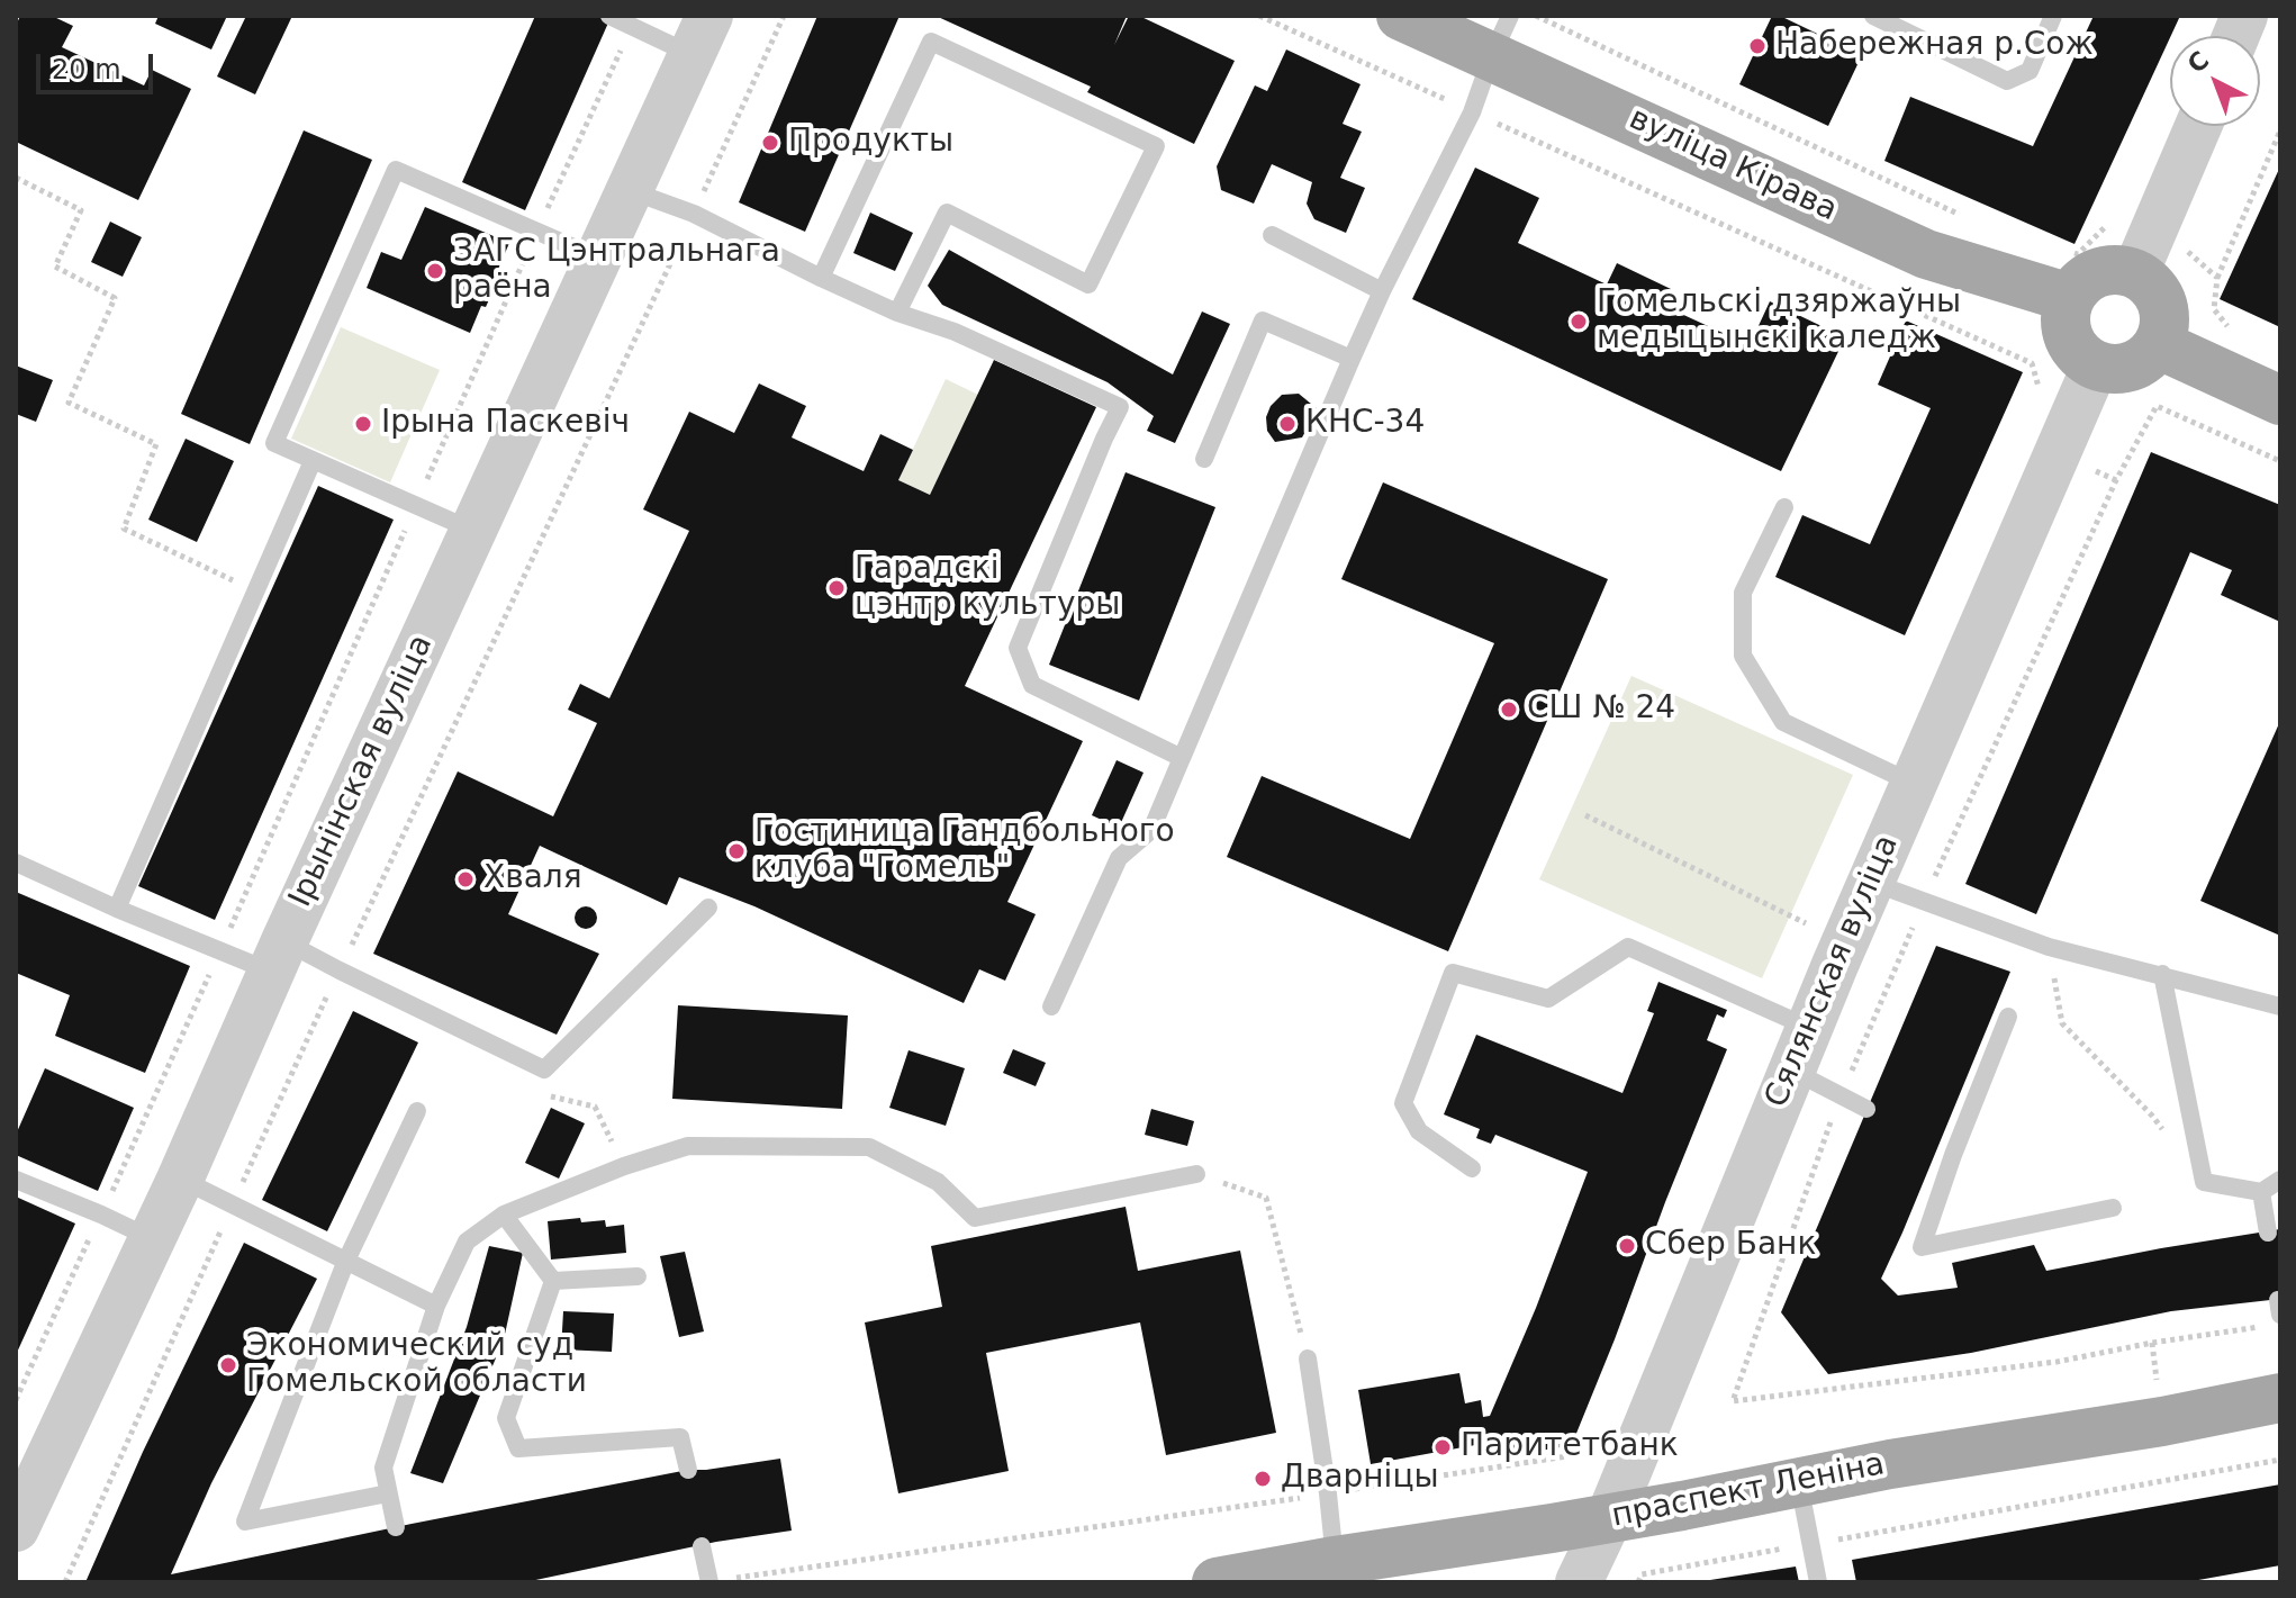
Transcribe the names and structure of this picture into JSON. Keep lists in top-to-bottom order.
{
  "streets": {
    "main road": ["вуліца Кірава", "праспект Леніна"],
    "street": ["Ірынінская вуліца", "Сялянская вуліца"]
  },
  "crossings": [
    ["вуліца Кірава", "Сялянская вуліца"],
    ["Сялянская вуліца", "праспект Леніна"]
  ],
  "places": [
    "Набережная р.Сож",
    "Продукты",
    "ЗАГС Цэнтральнага раёна",
    "Гомельскі дзяржаўны медыцынскі каледж",
    "Ірына Паскевіч",
    "КНС-34",
    "Гарадскі цэнтр культуры",
    "СШ № 24",
    "Гостиница Гандбольного клуба \"Гомель\"",
    "Хваля",
    "Сбер Банк",
    "Экономический суд Гомельской области",
    "Паритетбанк",
    "Дварніцы"
  ],
  "scale_bar": "20 m",
  "north": "top left"
}
